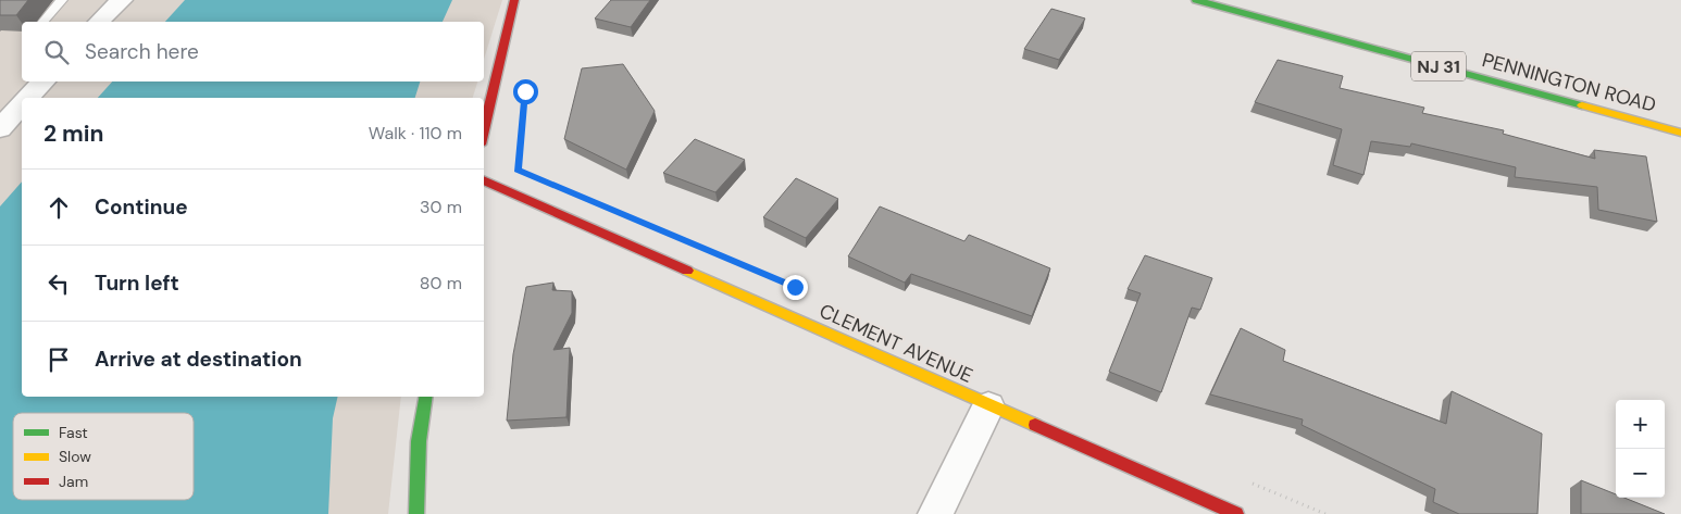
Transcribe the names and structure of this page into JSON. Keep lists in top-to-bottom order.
{
  "streets": {
    "street": ["NJ 31", "PENNINGTON ROAD", "CLEMENT AVENUE"]
  },
  "legend": ["Fast", "Slow", "Jam"],
  "page": {
    "search": "Search here",
    "heading": ["2 min", "Walk · 110 m"],
    "list": [
      ["Continue", "30 m"],
      ["Turn left", "80 m"],
      "Arrive at destination"
    ],
    "map_buttons": ["+", "−"]
  }
}
